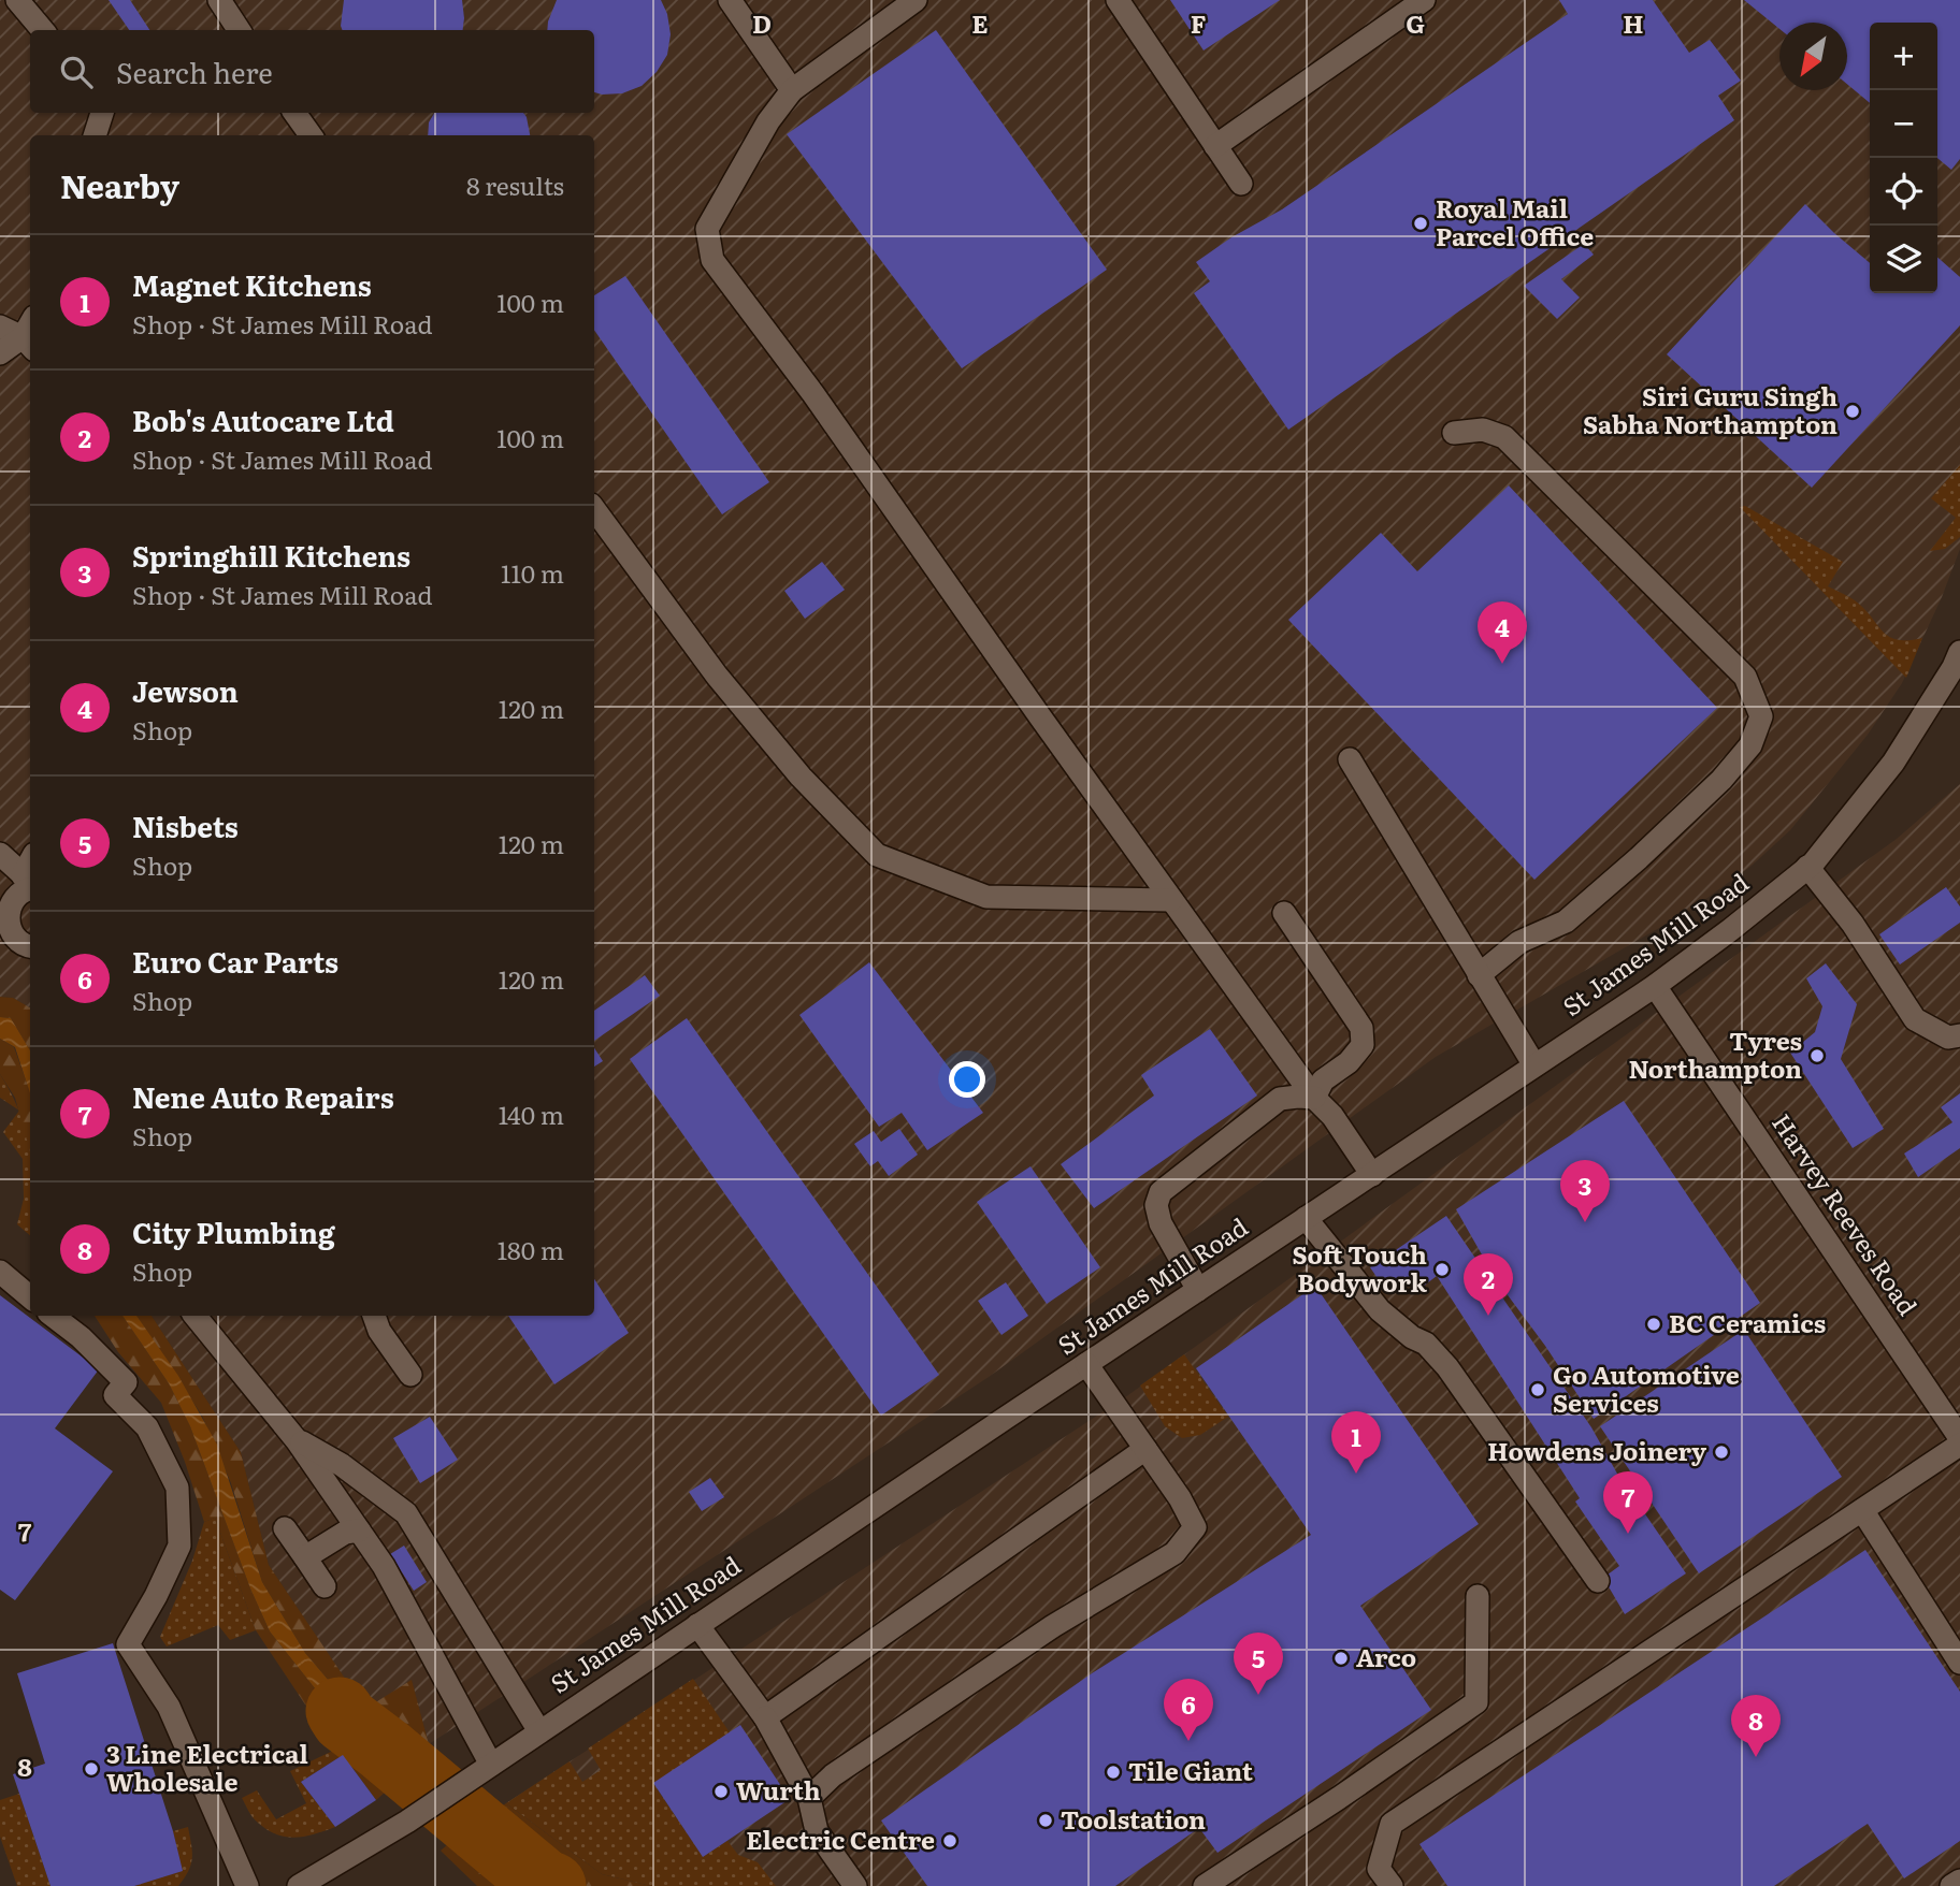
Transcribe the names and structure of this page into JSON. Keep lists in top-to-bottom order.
{
  "streets": {
    "street": ["St James Mill Road", "Harvey Reeves Road"]
  },
  "crossings": [
    ["St James Mill Road", "Harvey Reeves Road"]
  ],
  "places": [
    "Royal Mail Parcel Office",
    "Siri Guru Singh Sabha Northampton",
    "Tyres Northampton",
    "Soft Touch Bodywork",
    "BC Ceramics",
    "Go Automotive Services",
    "Howdens Joinery",
    "Arco",
    "3 Line Electrical Wholesale",
    "Tile Giant",
    "Wurth",
    "Toolstation",
    "Electric Centre"
  ],
  "north": "bottom left",
  "page": {
    "map_buttons": ["+", "−"],
    "search": "Search here",
    "heading": ["Nearby", "8 results"],
    "list": [
      {
        "mark": "1",
        "name": "Magnet Kitchens",
        "note": "Shop · St James Mill Road",
        "value": "100 m"
      },
      {
        "mark": "2",
        "name": "Bob's Autocare Ltd",
        "note": "Shop · St James Mill Road",
        "value": "100 m"
      },
      {
        "mark": "3",
        "name": "Springhill Kitchens",
        "note": "Shop · St James Mill Road",
        "value": "110 m"
      },
      {
        "mark": "4",
        "name": "Jewson",
        "note": "Shop",
        "value": "120 m"
      },
      {
        "mark": "5",
        "name": "Nisbets",
        "note": "Shop",
        "value": "120 m"
      },
      {
        "mark": "6",
        "name": "Euro Car Parts",
        "note": "Shop",
        "value": "120 m"
      },
      {
        "mark": "7",
        "name": "Nene Auto Repairs",
        "note": "Shop",
        "value": "140 m"
      },
      {
        "mark": "8",
        "name": "City Plumbing",
        "note": "Shop",
        "value": "180 m"
      }
    ],
    "pins": [
      "4",
      "3",
      "2",
      "1",
      "7",
      "5",
      "6",
      "8"
    ]
  },
  "grid": {
    "columns": [
      "D",
      "E",
      "F",
      "G",
      "H"
    ],
    "rows": ["7", "8"]
  }
}
